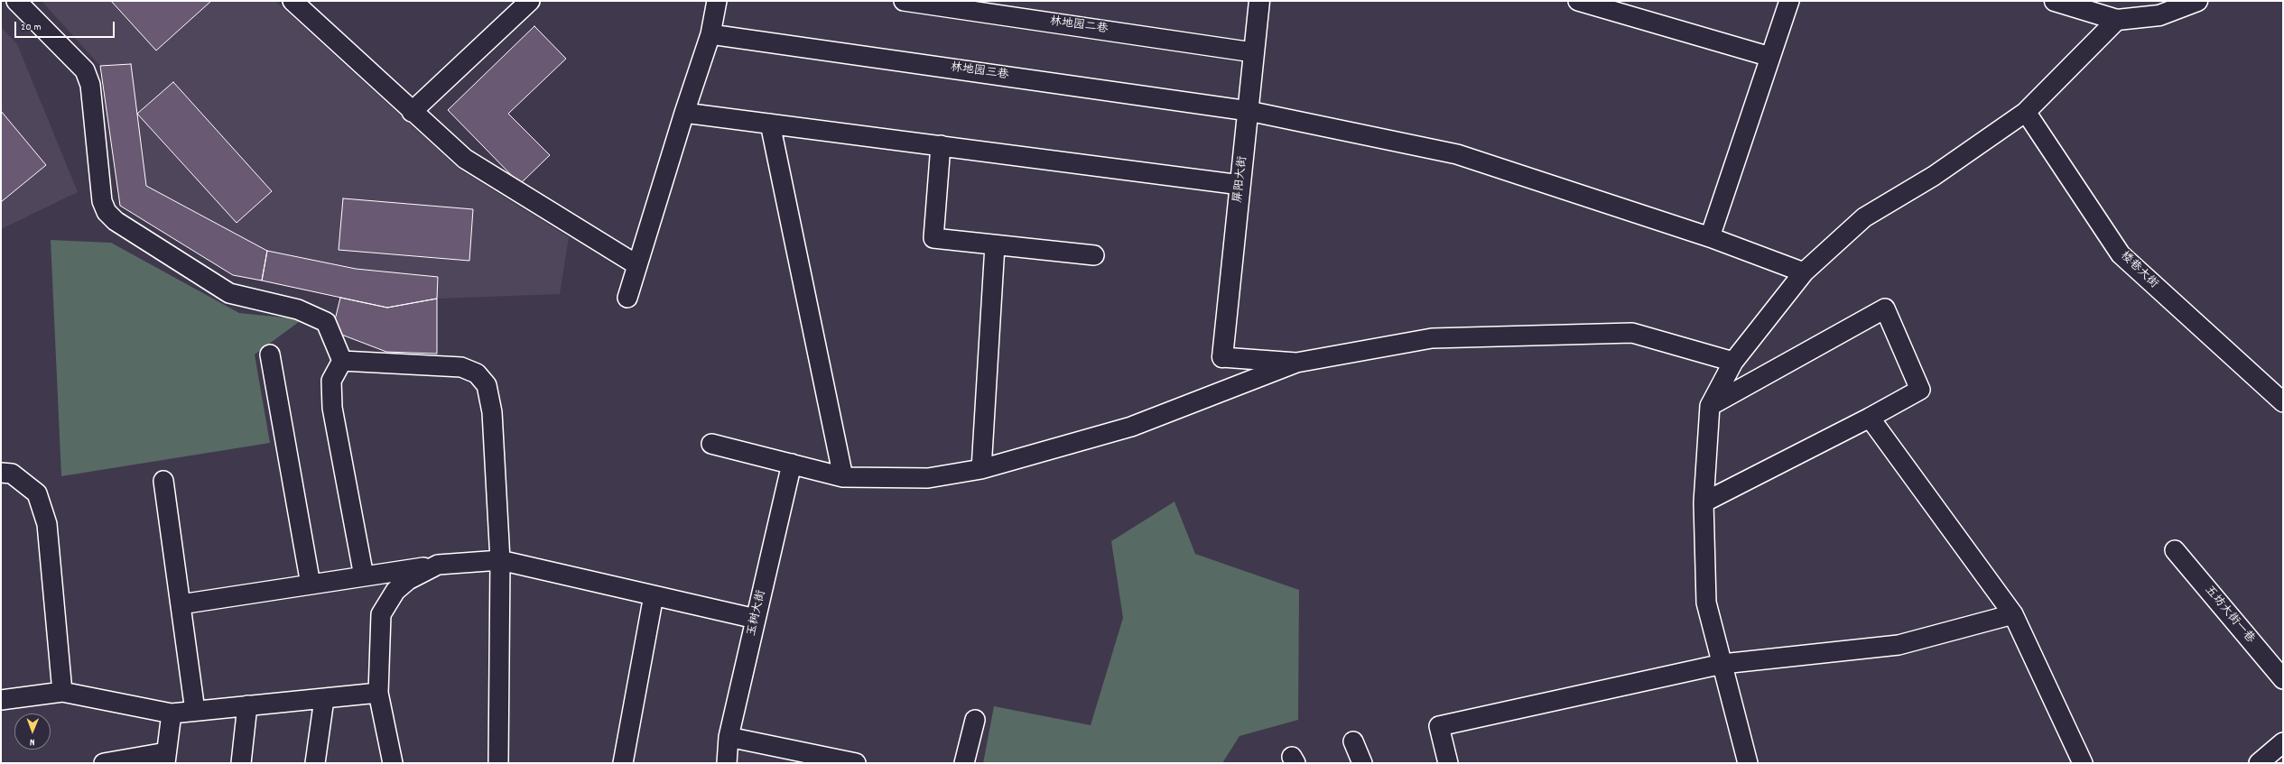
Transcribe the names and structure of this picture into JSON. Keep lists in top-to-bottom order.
{
  "streets": {
    "street": ["屏阳大街"],
    "lane": [
      "林地园二巷",
      "林地园三巷",
      "楼巷大街",
      "玉树大街",
      "五坊大街一巷"
    ]
  },
  "crossings": [
    ["林地园二巷", "屏阳大街"],
    ["林地园三巷", "屏阳大街"]
  ],
  "scale_bar": "20 m",
  "north": "bottom"
}
